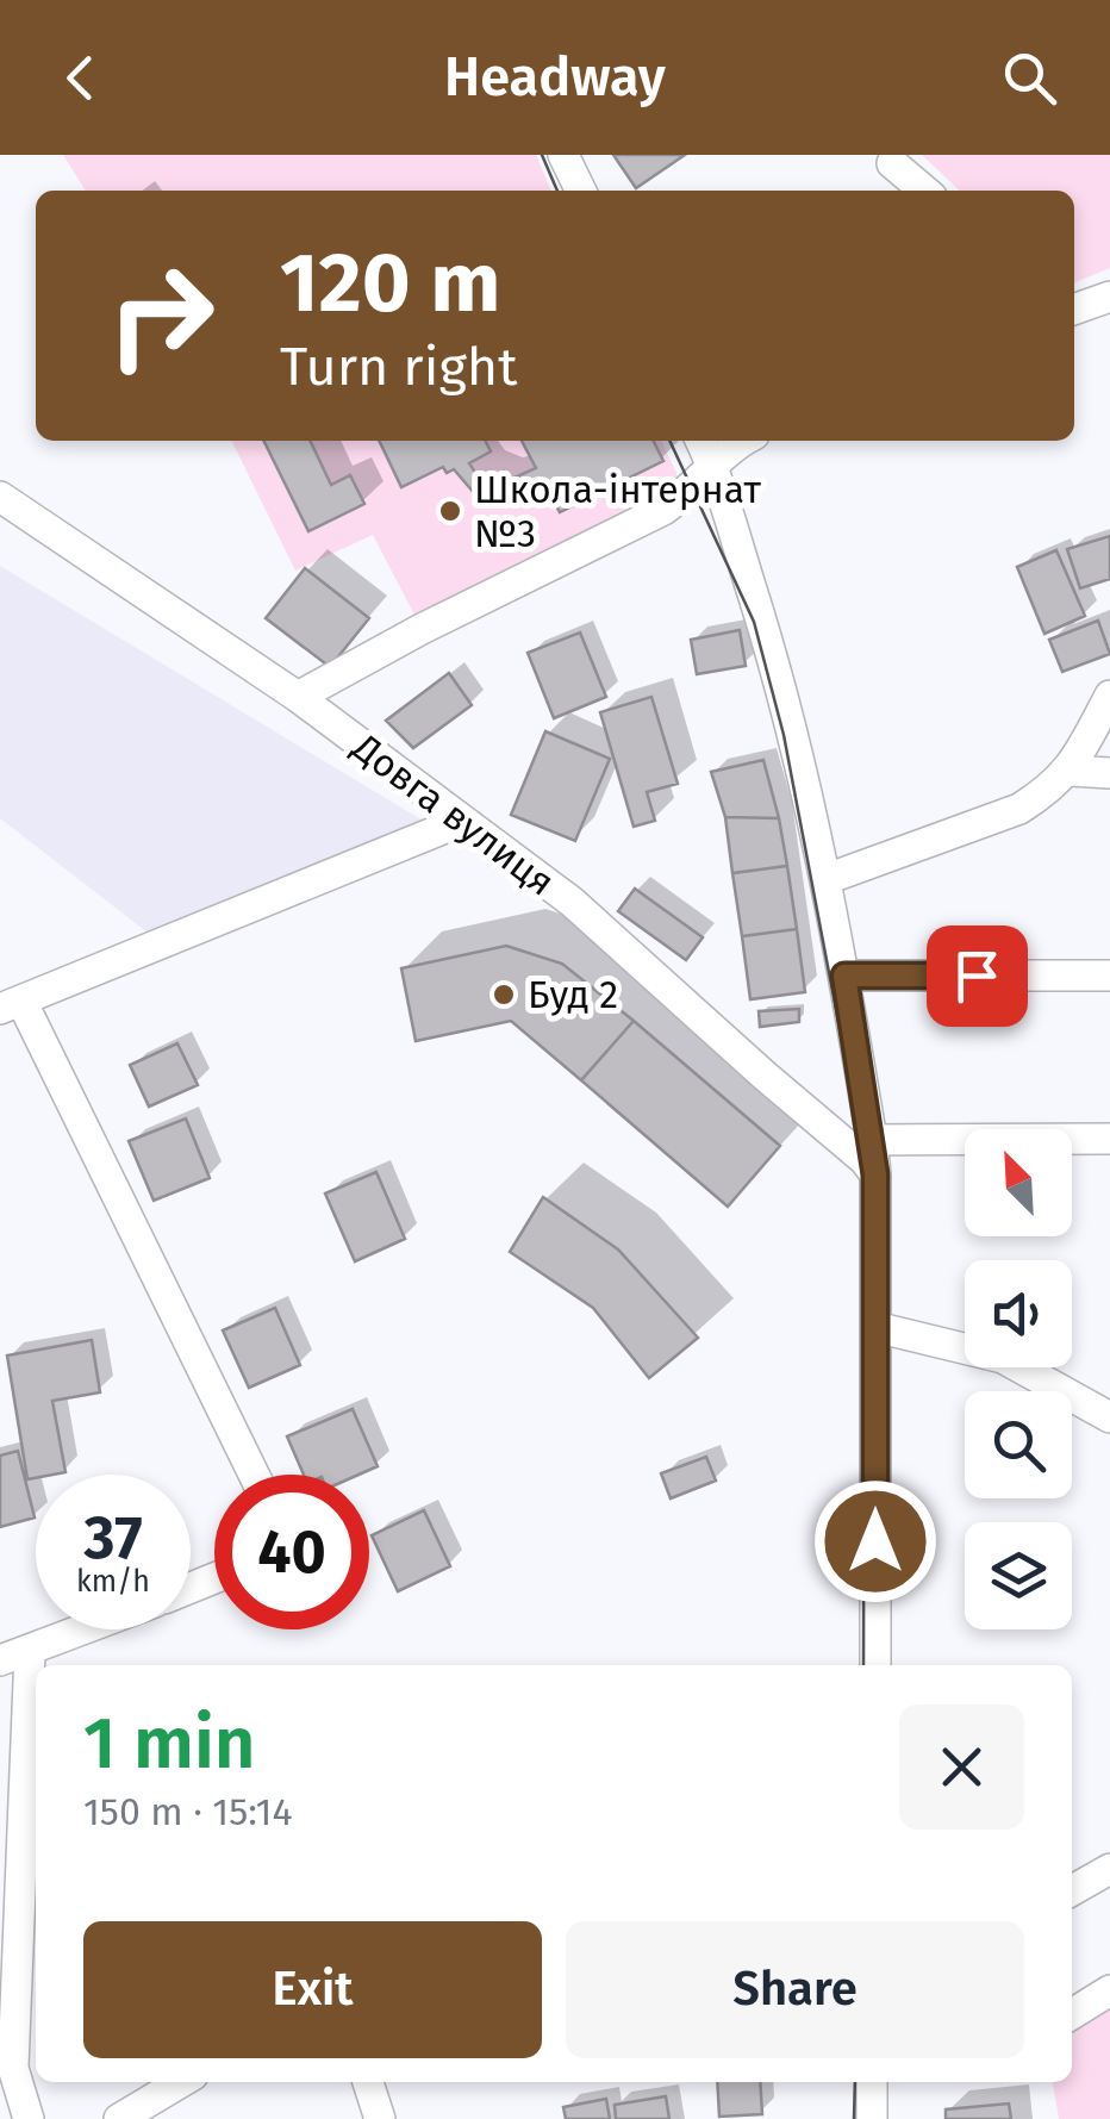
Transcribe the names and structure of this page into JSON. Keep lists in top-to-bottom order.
{
  "streets": {
    "street": ["Довга вулиця"]
  },
  "places": ["Школа-інтернат №3", "Буд 2"],
  "north": "top left",
  "page": {
    "header": "Headway",
    "turn": ["120 m", "Turn right"],
    "speed": "37 km/h",
    "limit": "40",
    "heading": ["1 min", "150 m · 15:14"],
    "buttons": ["Exit", "Share"]
  }
}
